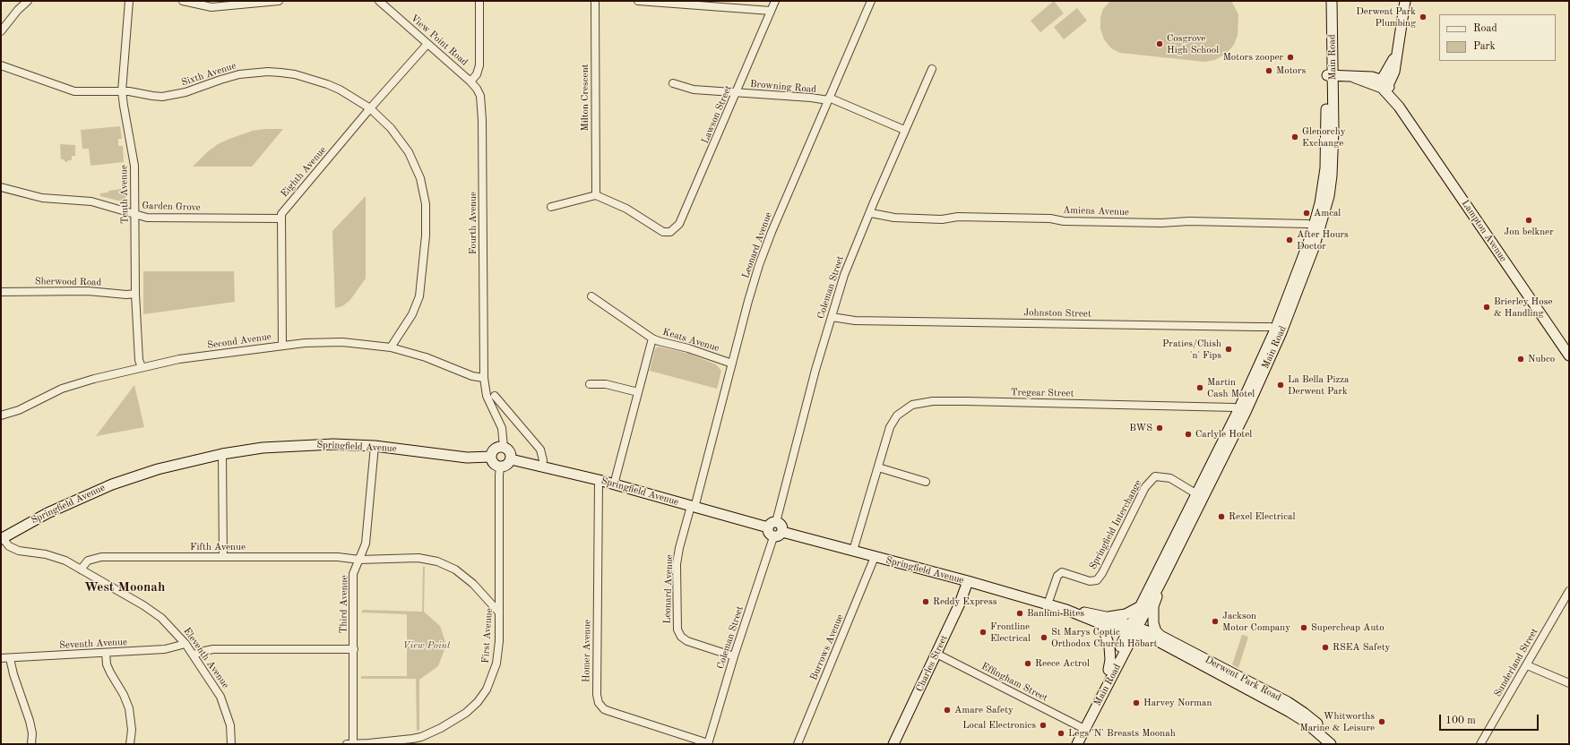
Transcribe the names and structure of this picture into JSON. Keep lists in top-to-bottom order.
{
  "streets": {
    "street": [
      "View Point Road",
      "Main Road",
      "Sixth Avenue",
      "Browning Road",
      "Milton Crescent",
      "Lawson Street",
      "Eighth Avenue",
      "Tenth Avenue",
      "Garden Grove",
      "Amiens Avenue",
      "Fourth Avenue",
      "Lampton Avenue",
      "Leonard Avenue",
      "Sherwood Road",
      "Coleman Street",
      "Johnston Street",
      "Keats Avenue",
      "Second Avenue",
      "Tregear Street",
      "Springfield Avenue",
      "Springfield Interchange",
      "Fifth Avenue",
      "Third Avenue",
      "First Avenue",
      "Seventh Avenue",
      "Burrows Avenue",
      "Homer Avenue",
      "Eleventh Avenue",
      "Sunderland Street",
      "Charles Street",
      "Derwent Park Road",
      "Effingham Street"
    ]
  },
  "crossings": [
    ["View Point Road", "Eighth Avenue"],
    ["View Point Road", "Fourth Avenue"],
    ["Main Road", "Amiens Avenue"],
    ["Main Road", "Johnston Street"],
    ["Main Road", "Tregear Street"],
    ["Main Road", "Springfield Avenue"],
    ["Main Road", "Springfield Interchange"],
    ["Main Road", "Derwent Park Road"],
    ["Main Road", "Effingham Street"],
    ["Sixth Avenue", "Eighth Avenue"],
    ["Sixth Avenue", "Tenth Avenue"],
    ["Sixth Avenue", "Second Avenue"],
    ["Browning Road", "Lawson Street"],
    ["Browning Road", "Leonard Avenue"],
    ["Browning Road", "Coleman Street"],
    ["Milton Crescent", "Lawson Street"],
    ["Eighth Avenue", "Garden Grove"],
    ["Eighth Avenue", "Second Avenue"],
    ["Tenth Avenue", "Garden Grove"],
    ["Tenth Avenue", "Sherwood Road"],
    ["Tenth Avenue", "Second Avenue"],
    ["Amiens Avenue", "Coleman Street"],
    ["Fourth Avenue", "Second Avenue"],
    ["Fourth Avenue", "Springfield Avenue"],
    ["Fourth Avenue", "First Avenue"],
    ["Leonard Avenue", "Coleman Street"],
    ["Leonard Avenue", "Keats Avenue"],
    ["Leonard Avenue", "Springfield Avenue"],
    ["Coleman Street", "Johnston Street"],
    ["Coleman Street", "Springfield Avenue"],
    ["Coleman Street", "Homer Avenue"],
    ["Tregear Street", "Springfield Avenue"],
    ["Springfield Avenue", "Springfield Interchange"],
    ["Springfield Avenue", "Third Avenue"],
    ["Springfield Avenue", "First Avenue"],
    ["Springfield Avenue", "Burrows Avenue"],
    ["Springfield Avenue", "Homer Avenue"],
    ["Springfield Avenue", "Eleventh Avenue"],
    ["Springfield Avenue", "Charles Street"],
    ["Springfield Avenue", "Derwent Park Road"],
    ["Fifth Avenue", "Third Avenue"],
    ["Fifth Avenue", "First Avenue"],
    ["Fifth Avenue", "Eleventh Avenue"],
    ["Third Avenue", "First Avenue"],
    ["Seventh Avenue", "Eleventh Avenue"],
    ["Charles Street", "Effingham Street"]
  ],
  "districts": ["West Moonah"],
  "parks": ["View Point"],
  "places": [
    "Derwent Park Plumbing",
    "Cosgrove High School",
    "Motors zooper",
    "Motors",
    "Glenorchy Exchange",
    "Amcal",
    "Jon belkner",
    "After Hours Doctor",
    "Brierley Hose & Handling",
    "Praties/Chish 'n' Fips",
    "Nubco",
    "La Bella Pizza Derwent Park",
    "Martin Cash Motel",
    "BWS",
    "Carlyle Hotel",
    "Rexel Electrical",
    "Reddy Express",
    "Banhmi Bites",
    "Jackson Motor Company",
    "Supercheap Auto",
    "Frontline Electrical",
    "St Marys Coptic Orthodox Church Hobart",
    "RSEA Safety",
    "Reece Actrol",
    "Harvey Norman",
    "Amare Safety",
    "Whitworths Marine & Leisure",
    "Local Electronics",
    "Legs 'N' Breasts Moonah"
  ],
  "legend": ["Road", "Park"],
  "scale_bar": "100 m"
}
